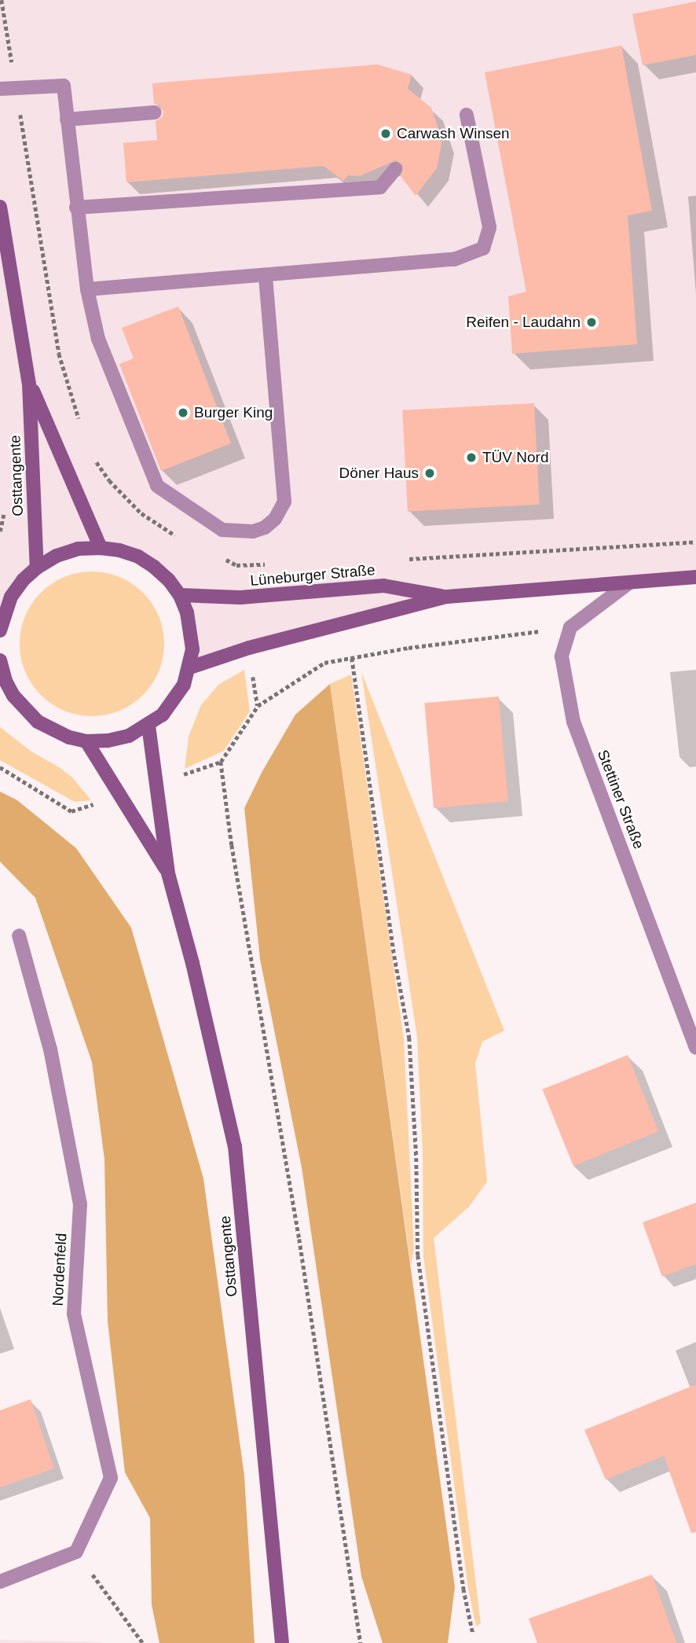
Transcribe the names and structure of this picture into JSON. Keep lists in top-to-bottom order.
{
  "streets": {
    "main road": ["Osttangente", "Lüneburger Straße"],
    "street": ["Stettiner Straße", "Nordenfeld"]
  },
  "places": [
    "Carwash Winsen",
    "Reifen - Laudahn",
    "Burger King",
    "TÜV Nord",
    "Döner Haus"
  ]
}
